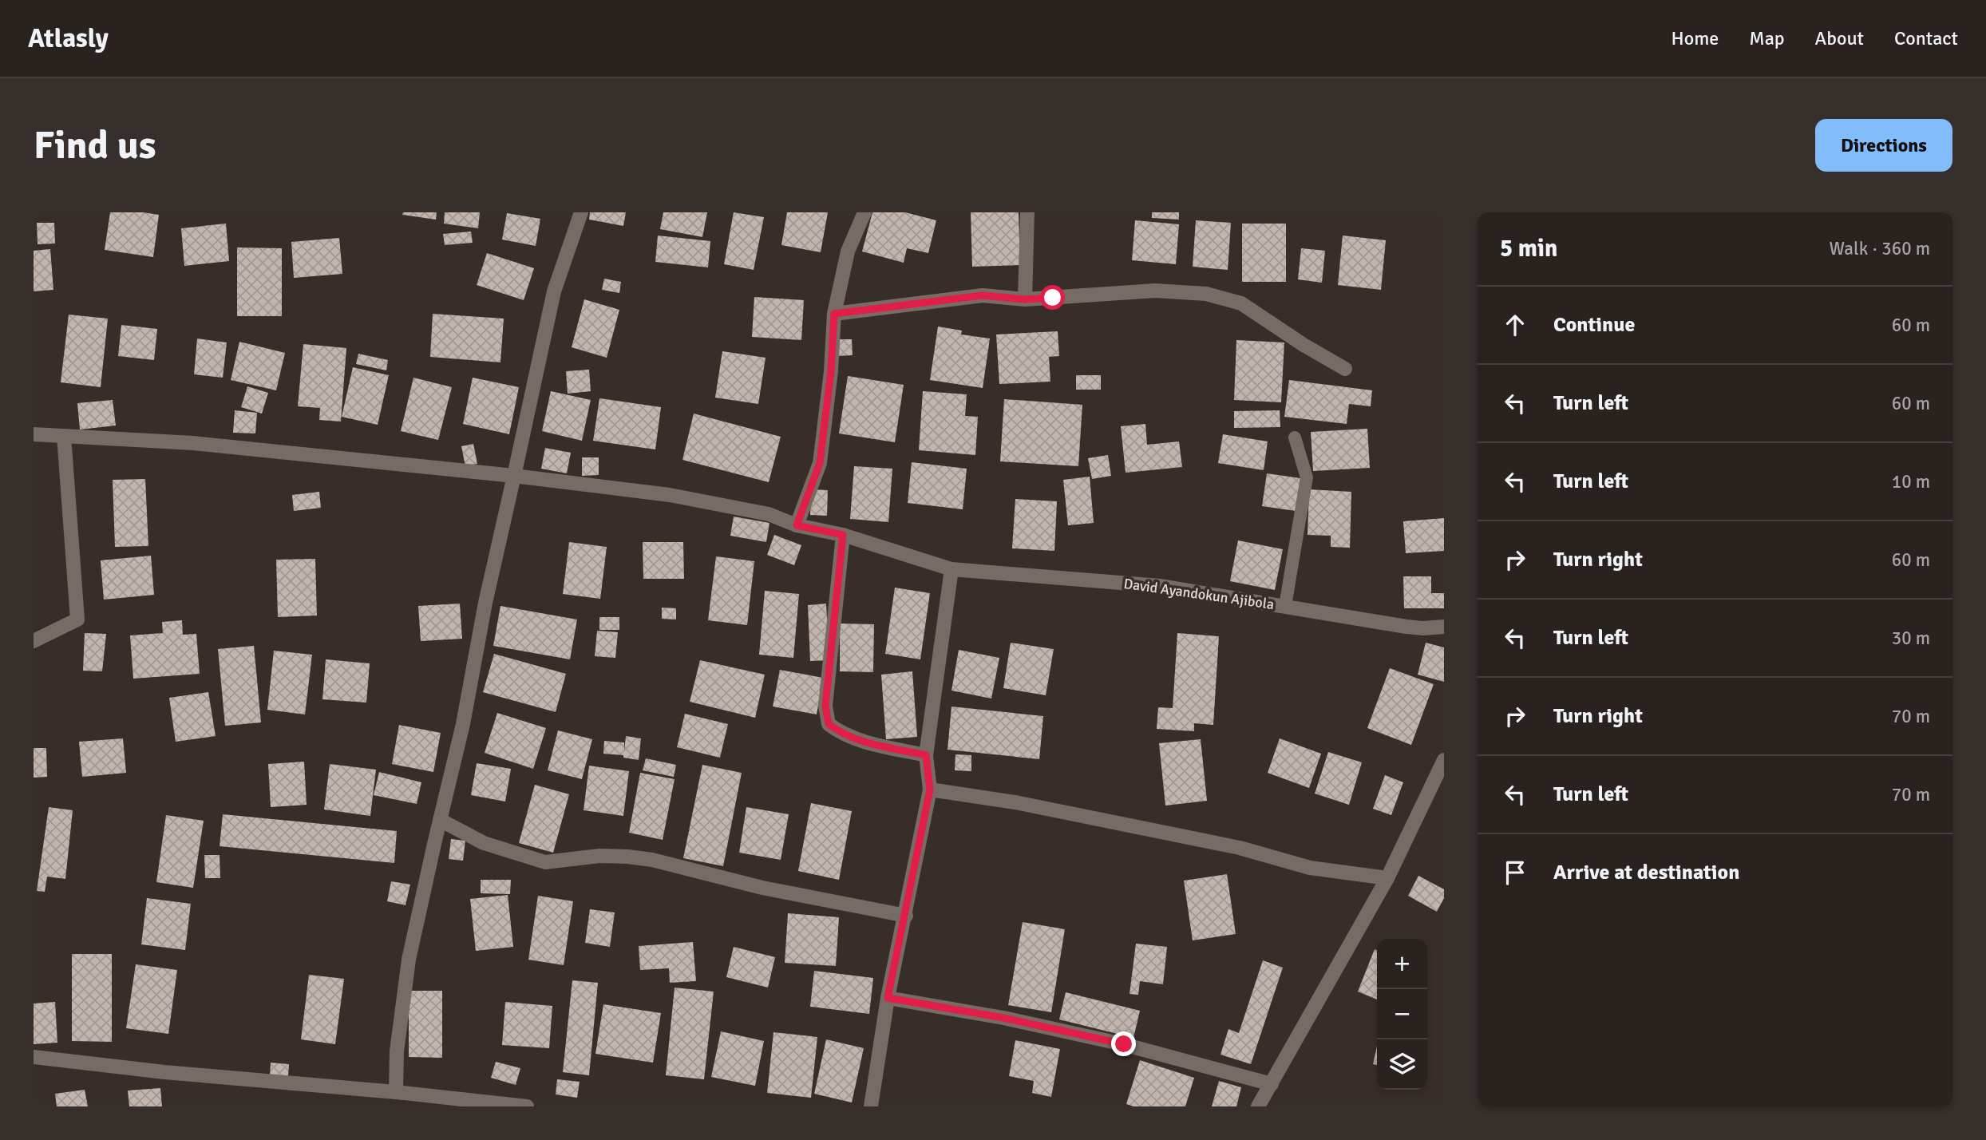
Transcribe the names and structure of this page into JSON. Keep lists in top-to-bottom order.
{
  "streets": {
    "street": ["David Ayandokun Ajibola"]
  },
  "page": {
    "header": "Atlasly",
    "nav": [
      "Home",
      "Map",
      "About",
      "Contact"
    ],
    "buttons": "Directions",
    "title": "Find us",
    "heading": ["5 min", "Walk · 360 m"],
    "list": [
      ["Continue", "60 m"],
      ["Turn left", "60 m"],
      ["Turn left", "10 m"],
      ["Turn right", "60 m"],
      ["Turn left", "30 m"],
      ["Turn right", "70 m"],
      ["Turn left", "70 m"],
      "Arrive at destination"
    ],
    "map_buttons": ["+", "−"]
  }
}
